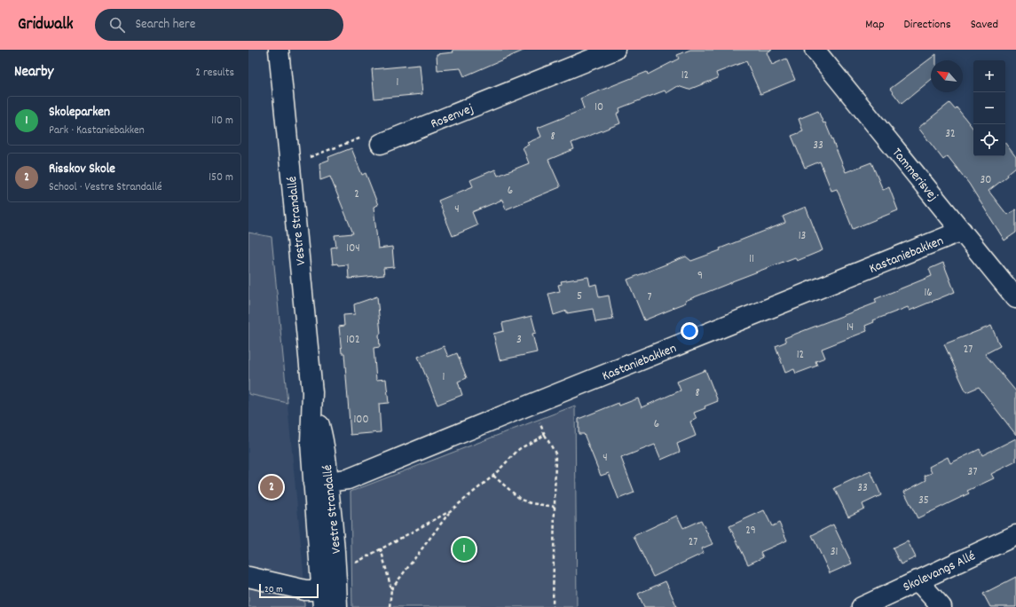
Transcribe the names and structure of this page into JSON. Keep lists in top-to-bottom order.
{
  "streets": {
    "street": [
      "Rosenvej",
      "Tammerisvej",
      "Vestre Strandallé",
      "Kastaniebakken",
      "Skolevangs Allé"
    ]
  },
  "crossings": [
    ["Tammerisvej", "Kastaniebakken"],
    ["Vestre Strandallé", "Kastaniebakken"]
  ],
  "house_numbers": [
    "12",
    "1",
    "10",
    "32",
    "8",
    "33",
    "30",
    "6",
    "2",
    "4",
    "13",
    "104",
    "11",
    "9",
    "16",
    "5",
    "7",
    "14",
    "102",
    "3",
    "27",
    "12",
    "1",
    "8",
    "100",
    "6",
    "4",
    "37",
    "33",
    "35",
    "29",
    "27",
    "31"
  ],
  "scale_bar": "20 m",
  "north": "top left",
  "page": {
    "header": "Gridwalk",
    "search": "Search here",
    "nav": ["Map", "Directions", "Saved"],
    "heading": ["Nearby", "2 results"],
    "map_buttons": ["+", "−"],
    "list": [
      {
        "mark": "1",
        "name": "Skoleparken",
        "note": "Park · Kastaniebakken",
        "value": "110 m"
      },
      {
        "mark": "2",
        "name": "Risskov Skole",
        "note": "School · Vestre Strandallé",
        "value": "150 m"
      }
    ],
    "pins": ["2", "1"],
    "scale": "20 m"
  }
}
